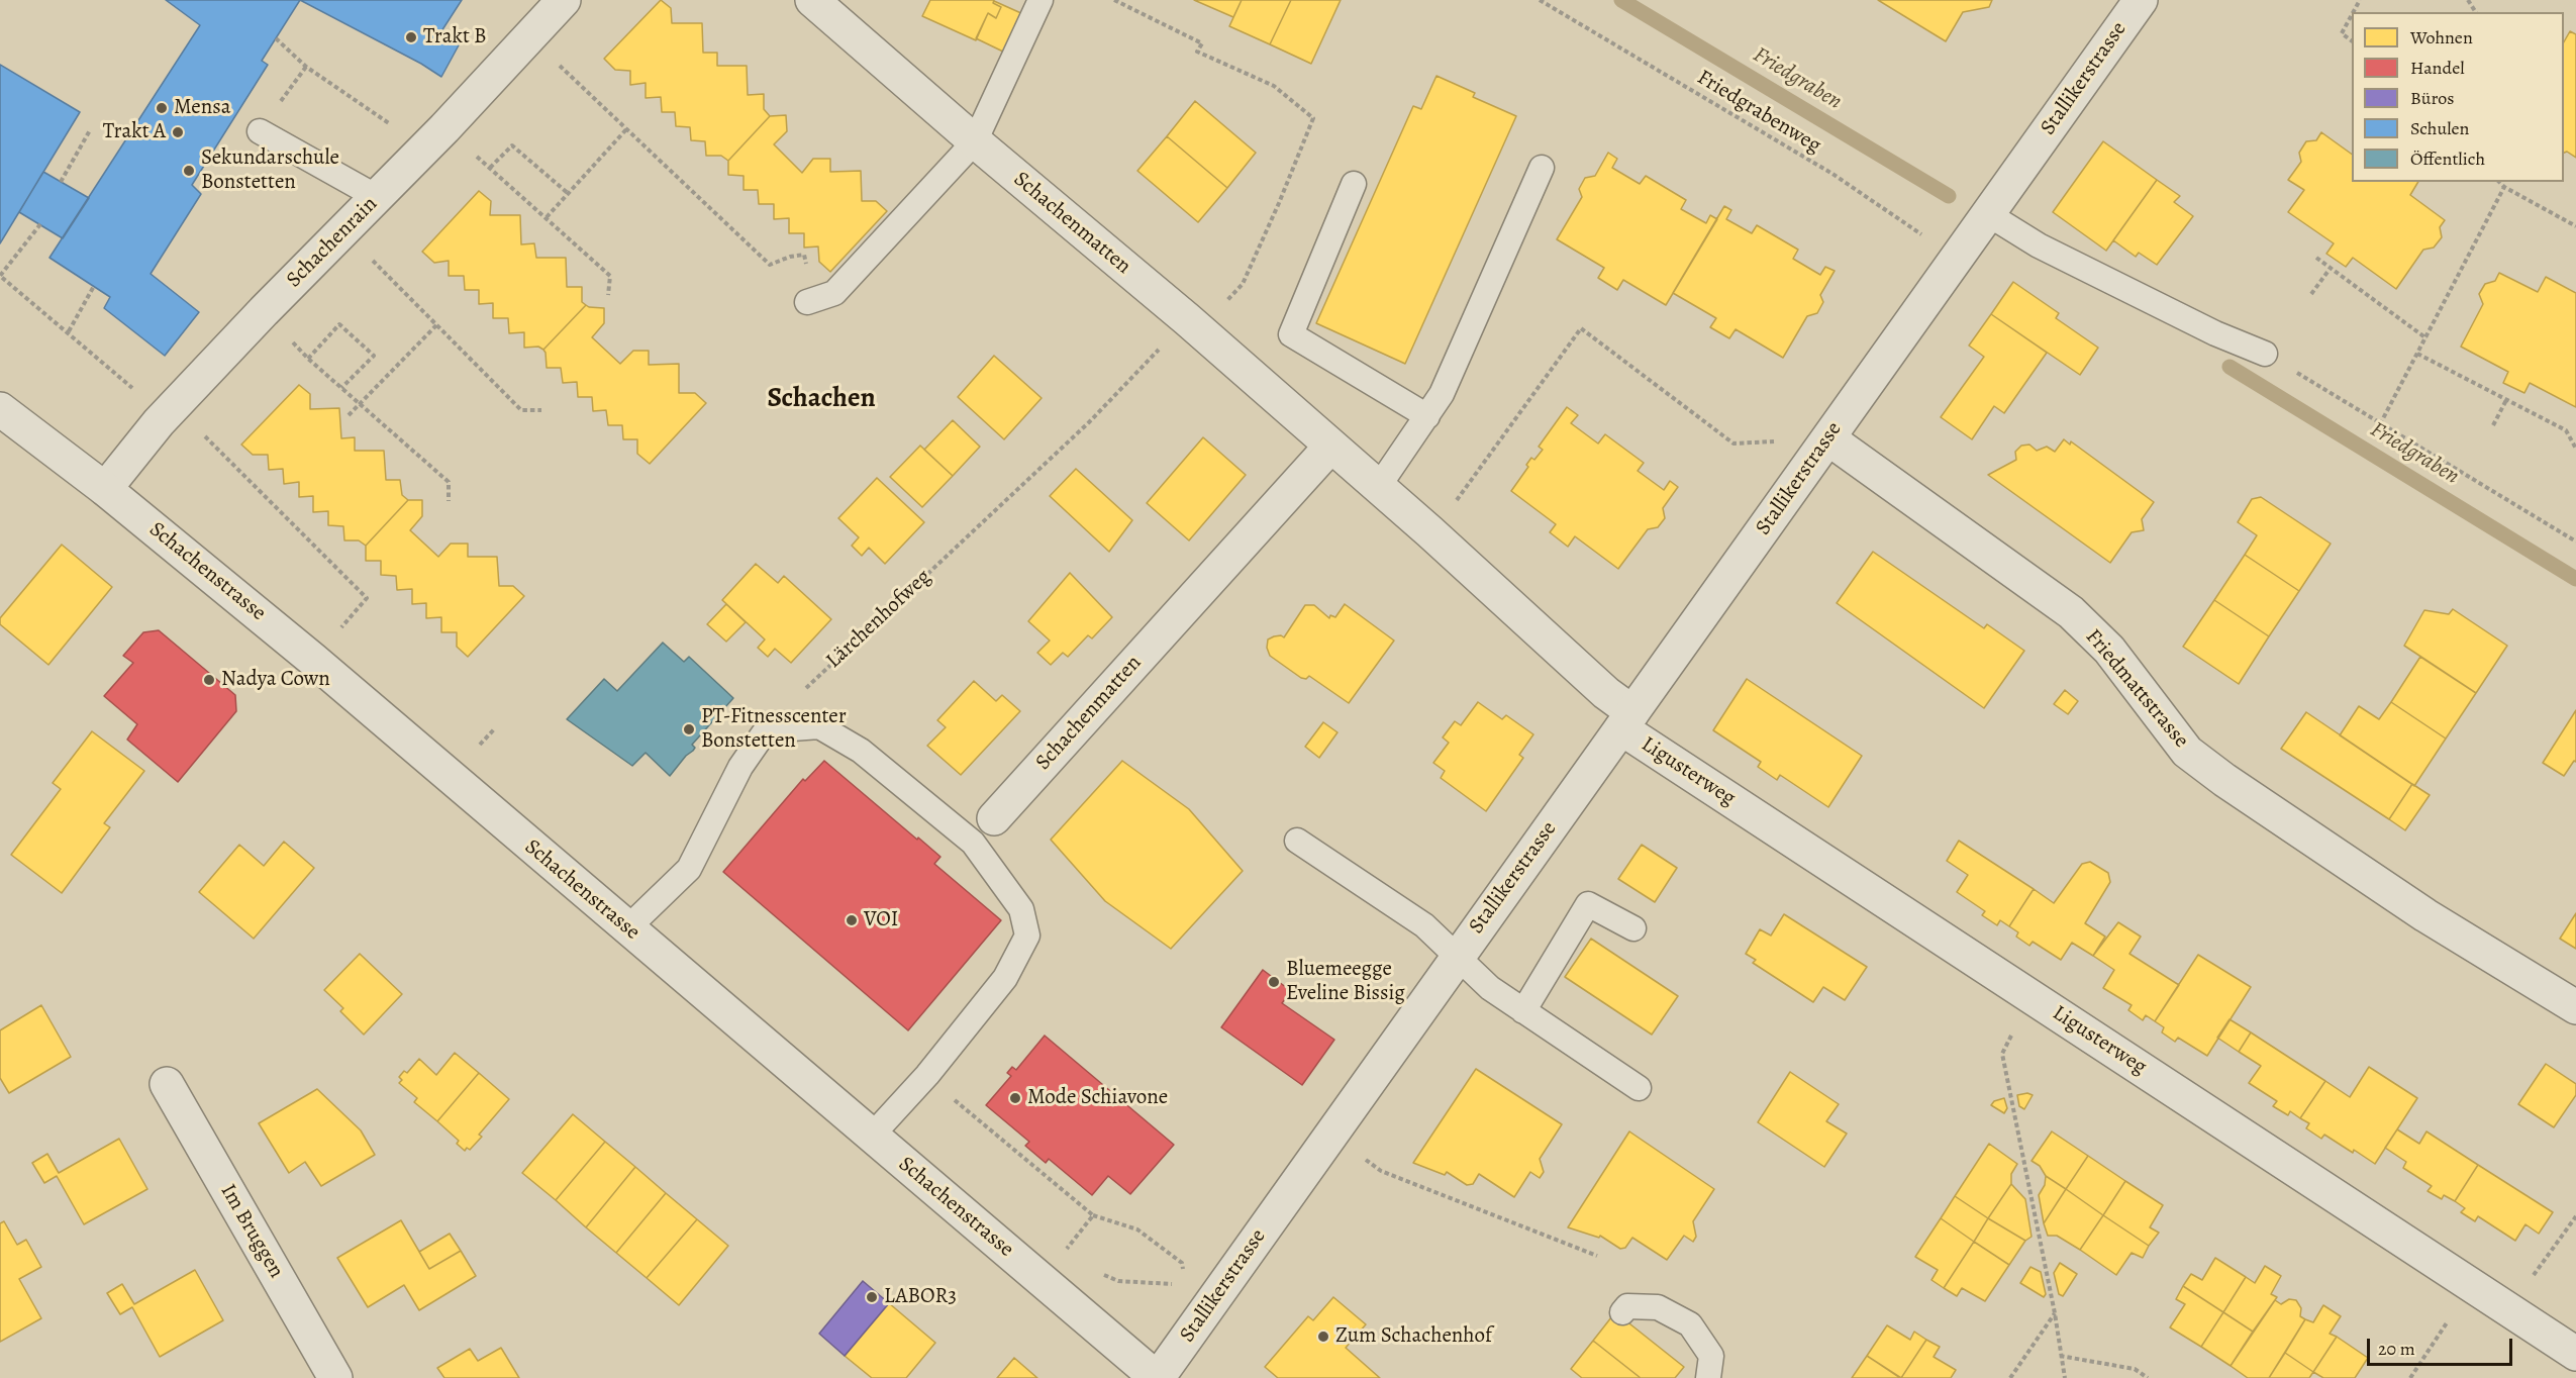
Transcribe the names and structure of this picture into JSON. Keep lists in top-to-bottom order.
{
  "streets": {
    "street": [
      "Stallikerstrasse",
      "Schachenmatten",
      "Schachenrain",
      "Schachenstrasse",
      "Friedmattstrasse",
      "Ligusterweg",
      "Im Bruggen"
    ],
    "path": ["Friedgrabenweg", "Lärchenhofweg"]
  },
  "crossings": [
    ["Stallikerstrasse", "Friedgrabenweg"],
    ["Stallikerstrasse", "Schachenmatten"],
    ["Stallikerstrasse", "Schachenstrasse"],
    ["Stallikerstrasse", "Friedmattstrasse"],
    ["Stallikerstrasse", "Ligusterweg"],
    ["Schachenmatten", "Ligusterweg"],
    ["Schachenrain", "Schachenstrasse"]
  ],
  "districts": ["Schachen"],
  "water": ["Friedgraben"],
  "places": [
    "Trakt B",
    "Mensa",
    "Trakt A",
    "Sekundarschule Bonstetten",
    "Nadya Cown",
    "PT-Fitnesscenter Bonstetten",
    "VOI",
    "Bluemeegge Eveline Bissig",
    "Mode Schiavone",
    "LABOR3",
    "Zum Schachenhof"
  ],
  "legend": [
    "Wohnen",
    "Handel",
    "Büros",
    "Schulen",
    "Öffentlich"
  ],
  "scale_bar": "20 m"
}
